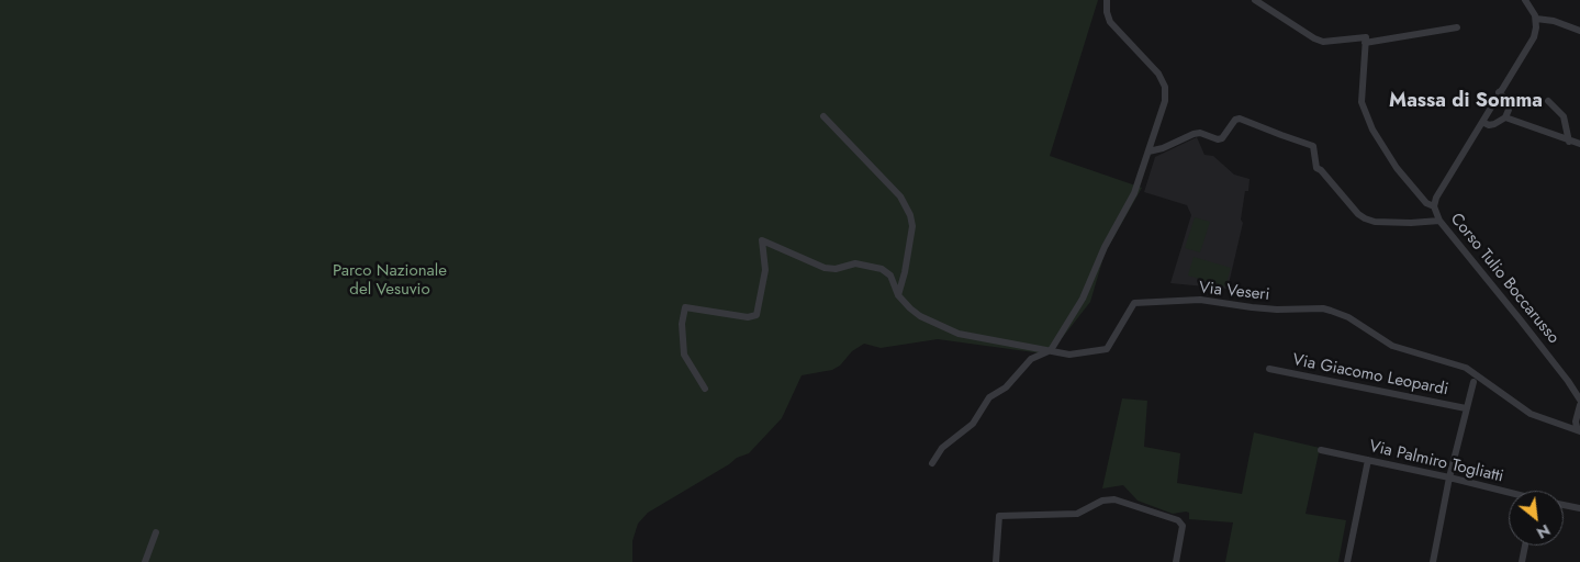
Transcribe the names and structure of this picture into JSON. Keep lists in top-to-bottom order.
{
  "streets": {
    "street": [
      "Corso Tulio Boccarusso",
      "Via Veseri",
      "Via Giacomo Leopardi",
      "Via Palmiro Togliatti"
    ]
  },
  "crossings": [
    ["Via Giacomo Leopardi", "Via Palmiro Togliatti"]
  ],
  "districts": ["Massa di Somma"],
  "parks": ["Parco Nazionale del Vesuvio"],
  "north": "bottom right"
}
